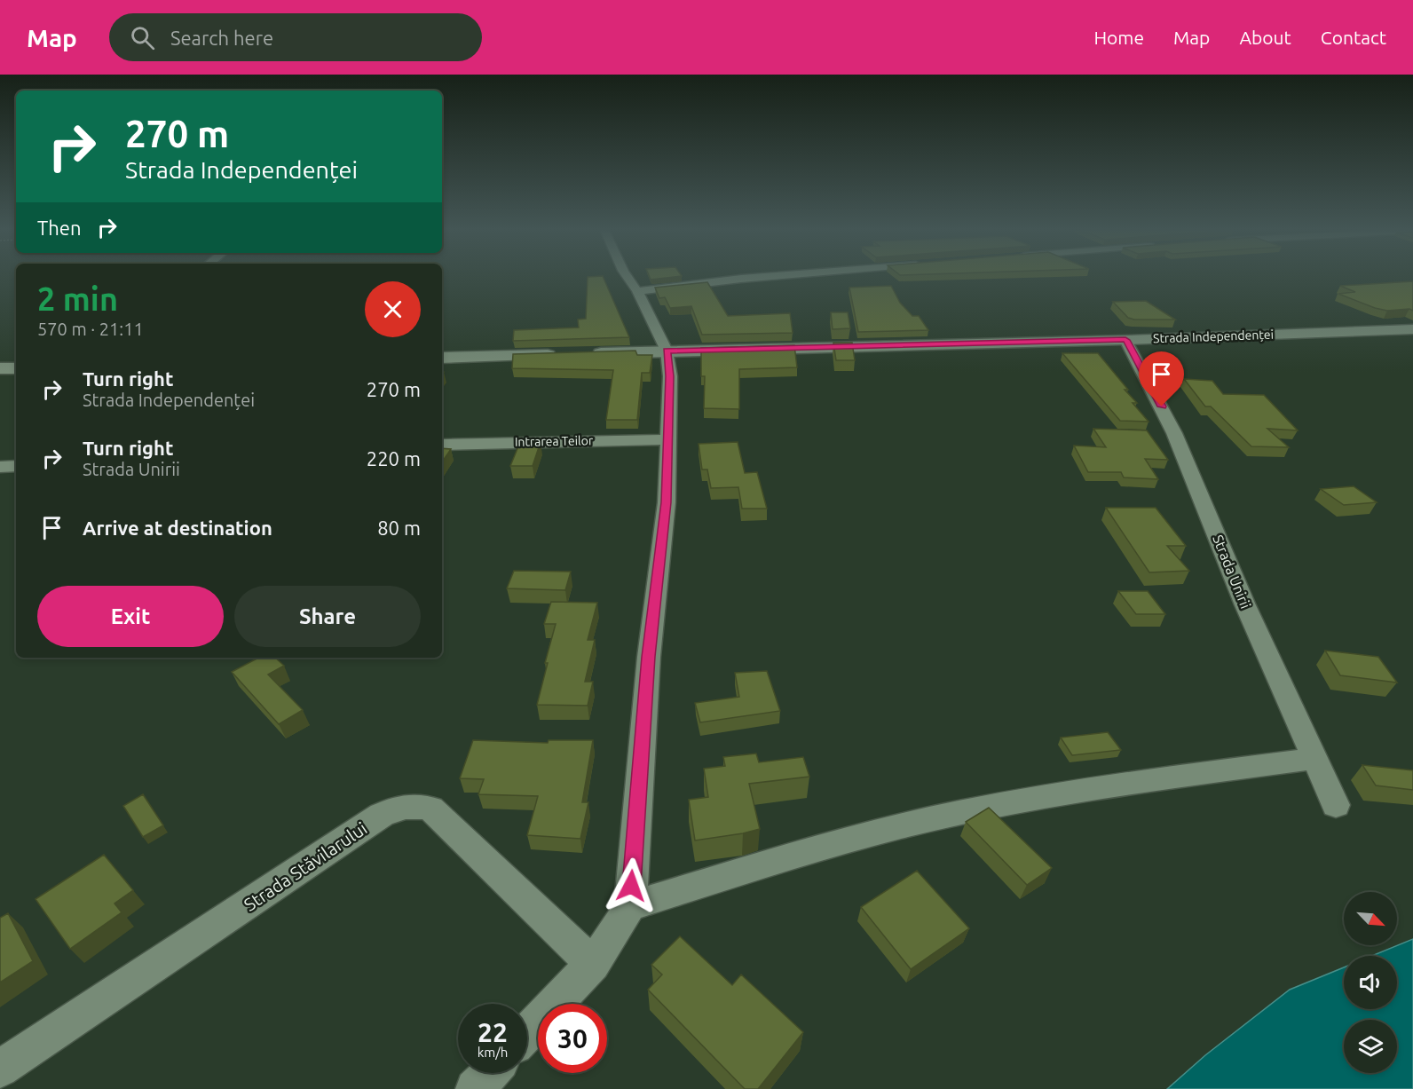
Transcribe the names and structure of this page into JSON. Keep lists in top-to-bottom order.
{
  "streets": {
    "street": [
      "Strada Independenței",
      "Intrarea Teilor",
      "Strada Unirii",
      "Strada Stăvilarului"
    ]
  },
  "crossings": [
    ["Strada Independenței", "Strada Unirii"]
  ],
  "north": "bottom right",
  "page": {
    "header": "Map",
    "search": "Search here",
    "nav": [
      "Home",
      "Map",
      "About",
      "Contact"
    ],
    "turn": ["270 m", "Strada Independenței"],
    "then": "Then",
    "heading": ["2 min", "570 m · 21:11"],
    "list": [
      {
        "name": "Turn right",
        "note": "Strada Independenței",
        "value": "270 m"
      },
      {
        "name": "Turn right",
        "note": "Strada Unirii",
        "value": "220 m"
      },
      {
        "name": "Arrive at destination",
        "value": "80 m"
      }
    ],
    "buttons": ["Exit", "Share"],
    "speed": "22 km/h",
    "limit": "30"
  }
}
